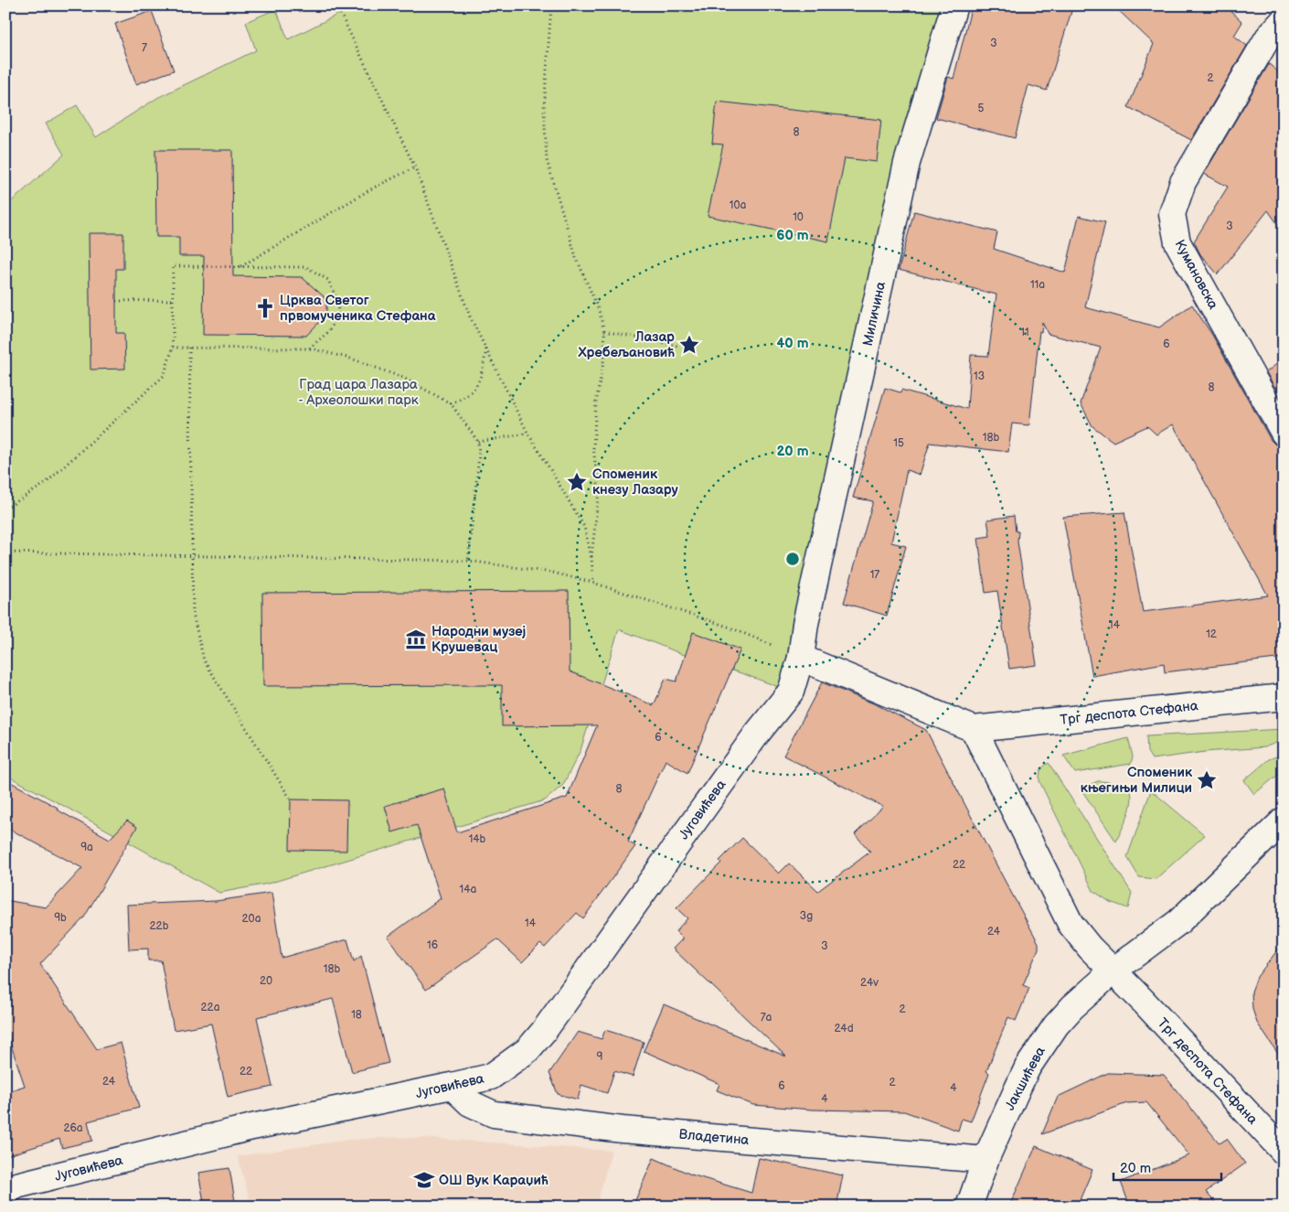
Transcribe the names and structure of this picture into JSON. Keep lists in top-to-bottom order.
{
  "streets": {
    "street": [
      "Кумановска",
      "Миличина",
      "Трг деспота Стефана",
      "Југовићева",
      "Јакшићева",
      "Владетина"
    ]
  },
  "crossings": [
    ["Миличина", "Трг деспота Стефана"],
    ["Миличина", "Југовићева"],
    ["Трг деспота Стефана", "Југовићева"],
    ["Трг деспота Стефана", "Јакшићева"],
    ["Југовићева", "Владетина"],
    ["Јакшићева", "Владетина"]
  ],
  "parks": ["Град цара Лазара - Археолошки парк"],
  "places": {
    "church": ["Црква Светог првомученика Стефана"],
    "place": ["Лазар Хребељановић", "Споменик кнезу Лазару", "Споменик књегињи Милици"],
    "museum": ["Народни музеј Крушевац"],
    "school or university": ["ОШ Вук Караџић"]
  },
  "house_numbers": [
    "3",
    "7",
    "2",
    "5",
    "8",
    "10a",
    "10",
    "3",
    "11a",
    "11",
    "6",
    "13",
    "8",
    "18b",
    "15",
    "17",
    "14",
    "12",
    "6",
    "8",
    "14b",
    "9a",
    "22",
    "14a",
    "3g",
    "9b",
    "20a",
    "14",
    "22b",
    "24",
    "16",
    "3",
    "18b",
    "20",
    "24v",
    "22a",
    "2",
    "18",
    "7a",
    "24d",
    "9",
    "22",
    "24",
    "2",
    "6",
    "4",
    "4",
    "26a"
  ],
  "scale_bar": "20 m",
  "rings": ["60 m", "40 m", "20 m"]
}
